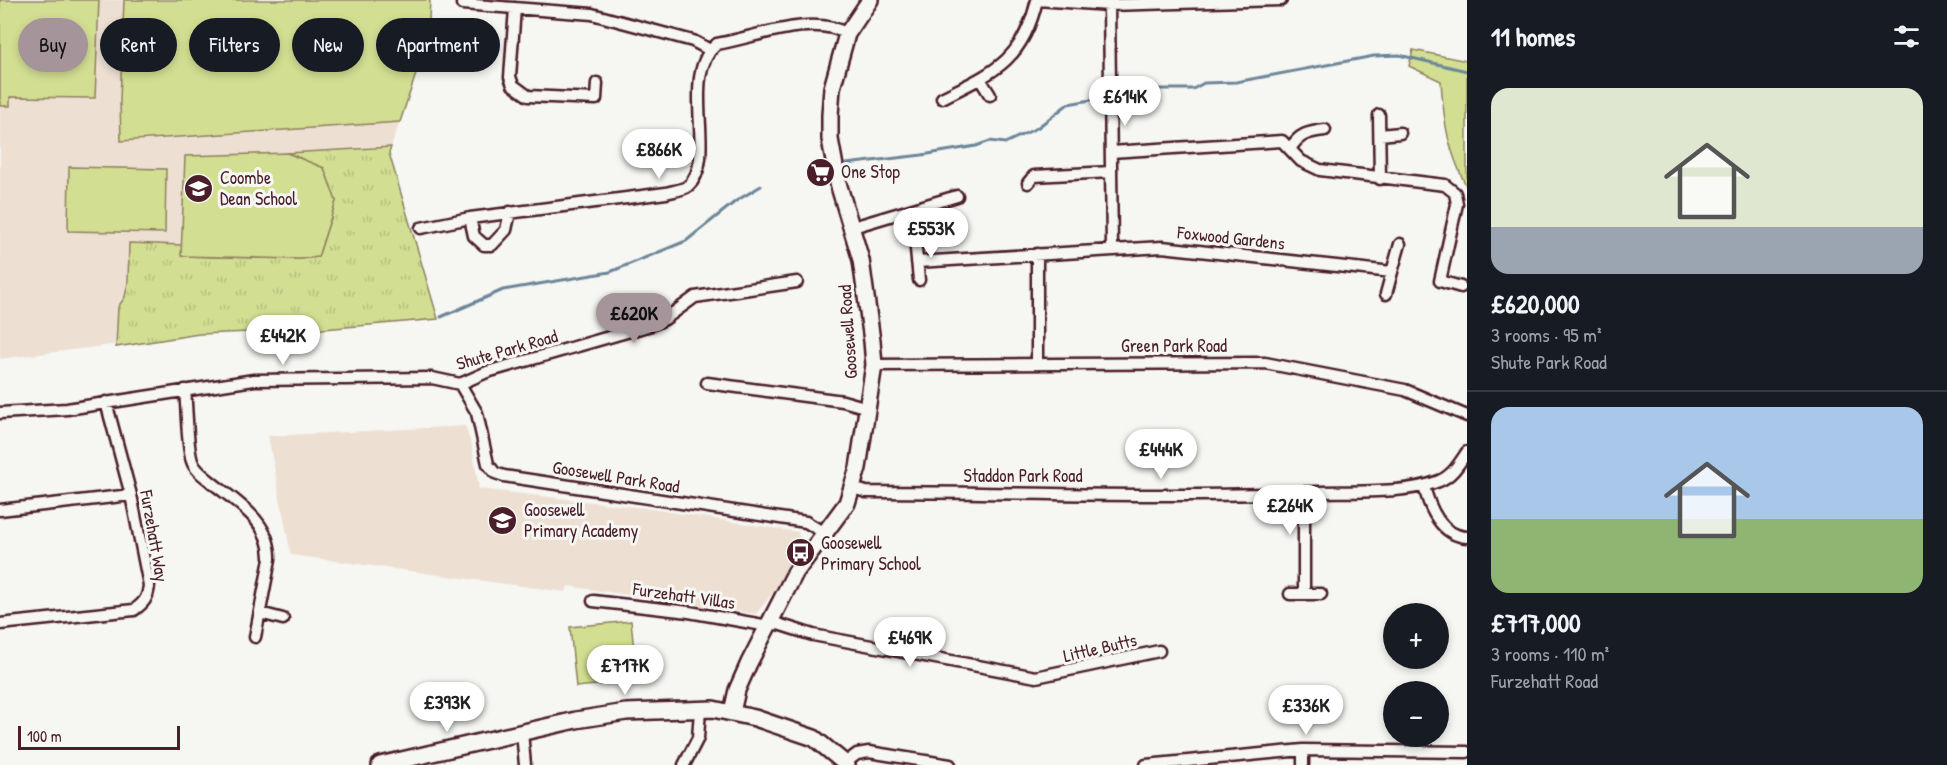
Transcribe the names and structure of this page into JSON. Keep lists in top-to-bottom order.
{
  "streets": {
    "street": [
      "Foxwood Gardens",
      "Goosewell Road",
      "Green Park Road",
      "Shute Park Road",
      "Staddon Park Road",
      "Goosewell Park Road",
      "Furzehatt Way",
      "Furzehatt Villas",
      "Little Butts"
    ]
  },
  "crossings": [
    ["Goosewell Road", "Green Park Road"],
    ["Goosewell Road", "Staddon Park Road"],
    ["Goosewell Road", "Goosewell Park Road"],
    ["Goosewell Road", "Furzehatt Villas"],
    ["Shute Park Road", "Goosewell Park Road"],
    ["Shute Park Road", "Furzehatt Way"],
    ["Furzehatt Villas", "Little Butts"]
  ],
  "places": {
    "supermarket": ["One Stop"],
    "school or university": ["Coombe Dean School", "Goosewell Primary Academy"],
    "bus stop": ["Goosewell Primary School"]
  },
  "scale_bar": "100 m",
  "page": {
    "heading": "11 homes",
    "chip": [
      "Buy",
      "Rent",
      "Filters",
      "New",
      "Apartment"
    ],
    "list": [
      {
        "name": "£620,000",
        "note": "3 rooms · 95 m² · Shute Park Road"
      },
      {
        "name": "£717,000",
        "note": "3 rooms · 110 m² · Furzehatt Road"
      }
    ],
    "price": [
      "£614K",
      "£866K",
      "£553K",
      "£620K",
      "£442K",
      "£444K",
      "£264K",
      "£469K",
      "£717K",
      "£393K",
      "£336K"
    ],
    "map_buttons": ["+", "−"],
    "scale": "100 m"
  }
}
